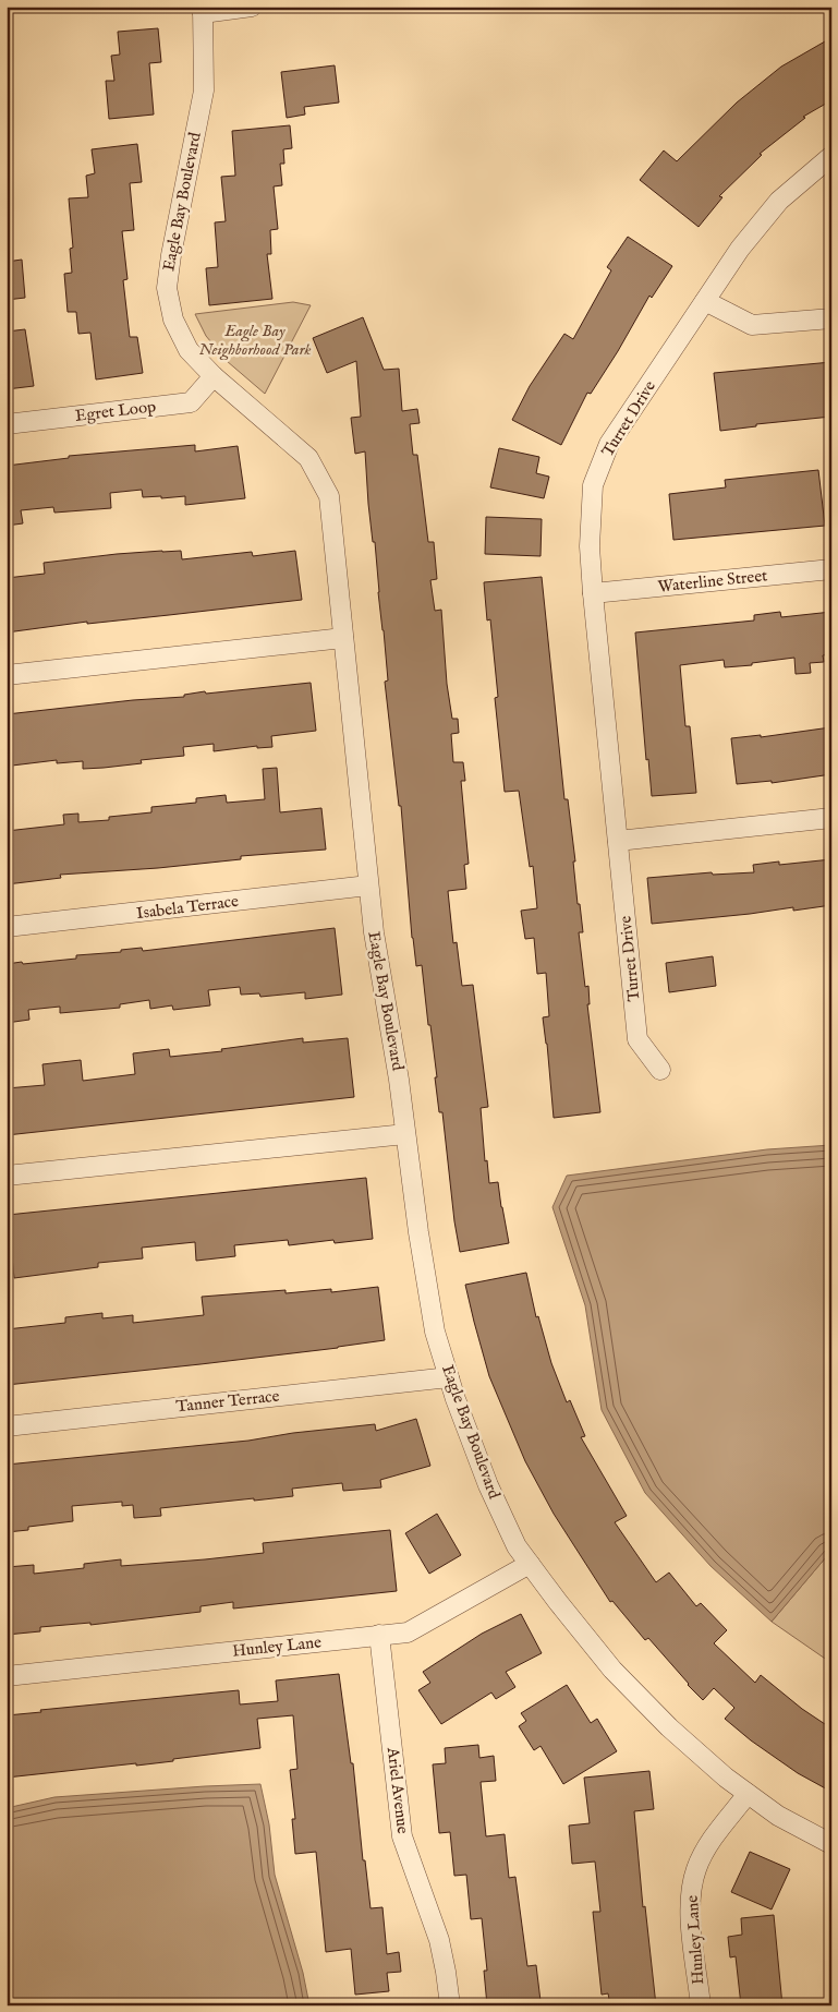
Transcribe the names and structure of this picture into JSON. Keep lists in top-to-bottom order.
{
  "streets": {
    "street": [
      "Eagle Bay Boulevard",
      "Egret Loop",
      "Turret Drive",
      "Waterline Street",
      "Isabela Terrace",
      "Tanner Terrace",
      "Hunley Lane",
      "Ariel Avenue"
    ]
  },
  "crossings": [
    ["Eagle Bay Boulevard", "Egret Loop"],
    ["Eagle Bay Boulevard", "Isabela Terrace"],
    ["Eagle Bay Boulevard", "Tanner Terrace"],
    ["Eagle Bay Boulevard", "Hunley Lane"],
    ["Turret Drive", "Waterline Street"],
    ["Hunley Lane", "Ariel Avenue"]
  ],
  "parks": ["Eagle Bay Neighborhood Park"]
}
